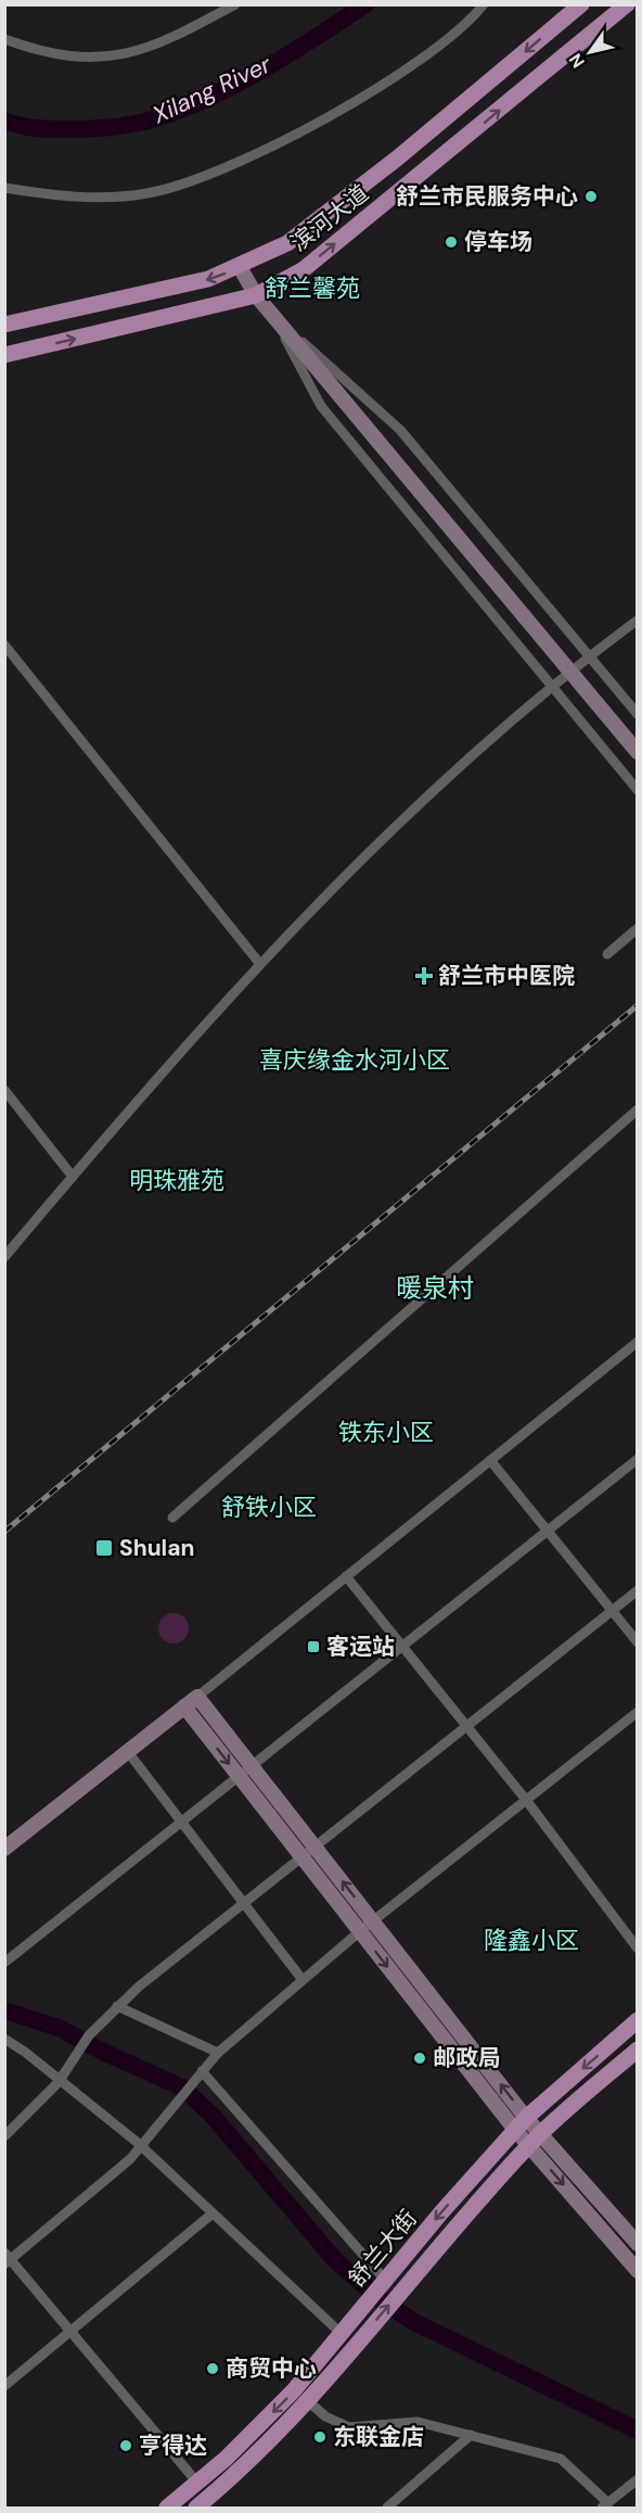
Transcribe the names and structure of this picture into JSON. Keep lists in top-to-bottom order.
{
  "streets": {
    "main road": ["滨河大道", "舒兰大街"]
  },
  "districts": [
    "舒兰馨苑",
    "喜庆缘金水河小区",
    "明珠雅苑",
    "暖泉村",
    "铁东小区",
    "舒铁小区",
    "隆鑫小区"
  ],
  "water": ["Xilang River"],
  "places": {
    "other": [
      "舒兰市民服务中心",
      "停车场",
      "邮政局",
      "商贸中心",
      "东联金店",
      "亨得达"
    ],
    "health": ["舒兰市中医院"],
    "transit": ["Shulan", "客运站"]
  },
  "north": "bottom left"
}
